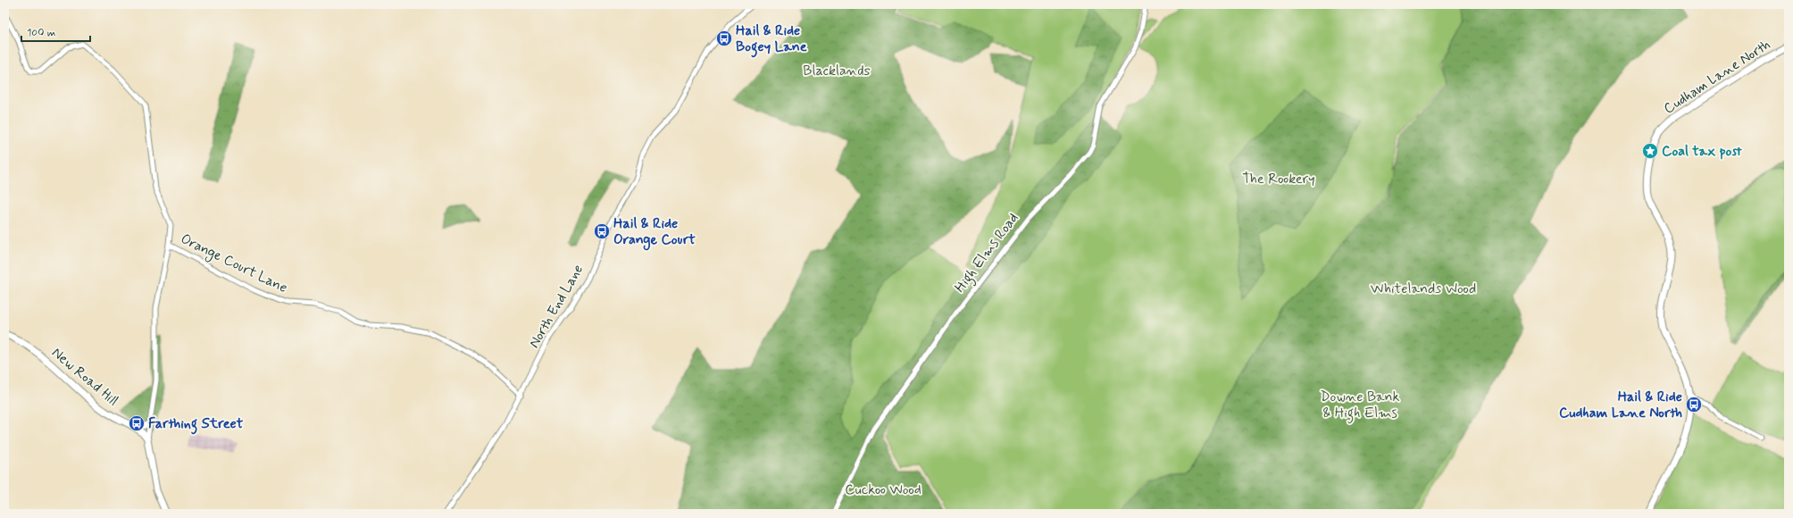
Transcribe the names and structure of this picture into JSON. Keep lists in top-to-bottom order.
{
  "streets": {
    "street": [
      "Cudham Lane North",
      "High Elms Road",
      "Orange Court Lane",
      "North End Lane",
      "New Road Hill"
    ]
  },
  "crossings": [
    ["Orange Court Lane", "North End Lane"]
  ],
  "parks": [
    "Blacklands",
    "The Rookery",
    "Whitelands Wood",
    "Downe Bank & High Elms",
    "Cuckoo Wood"
  ],
  "places": {
    "bus stop": [
      "Hail & Ride Bogey Lane",
      "Hail & Ride Orange Court",
      "Hail & Ride Cudham Lane North",
      "Farthing Street"
    ],
    "place": ["Coal tax post"]
  },
  "scale_bar": "100 m"
}
